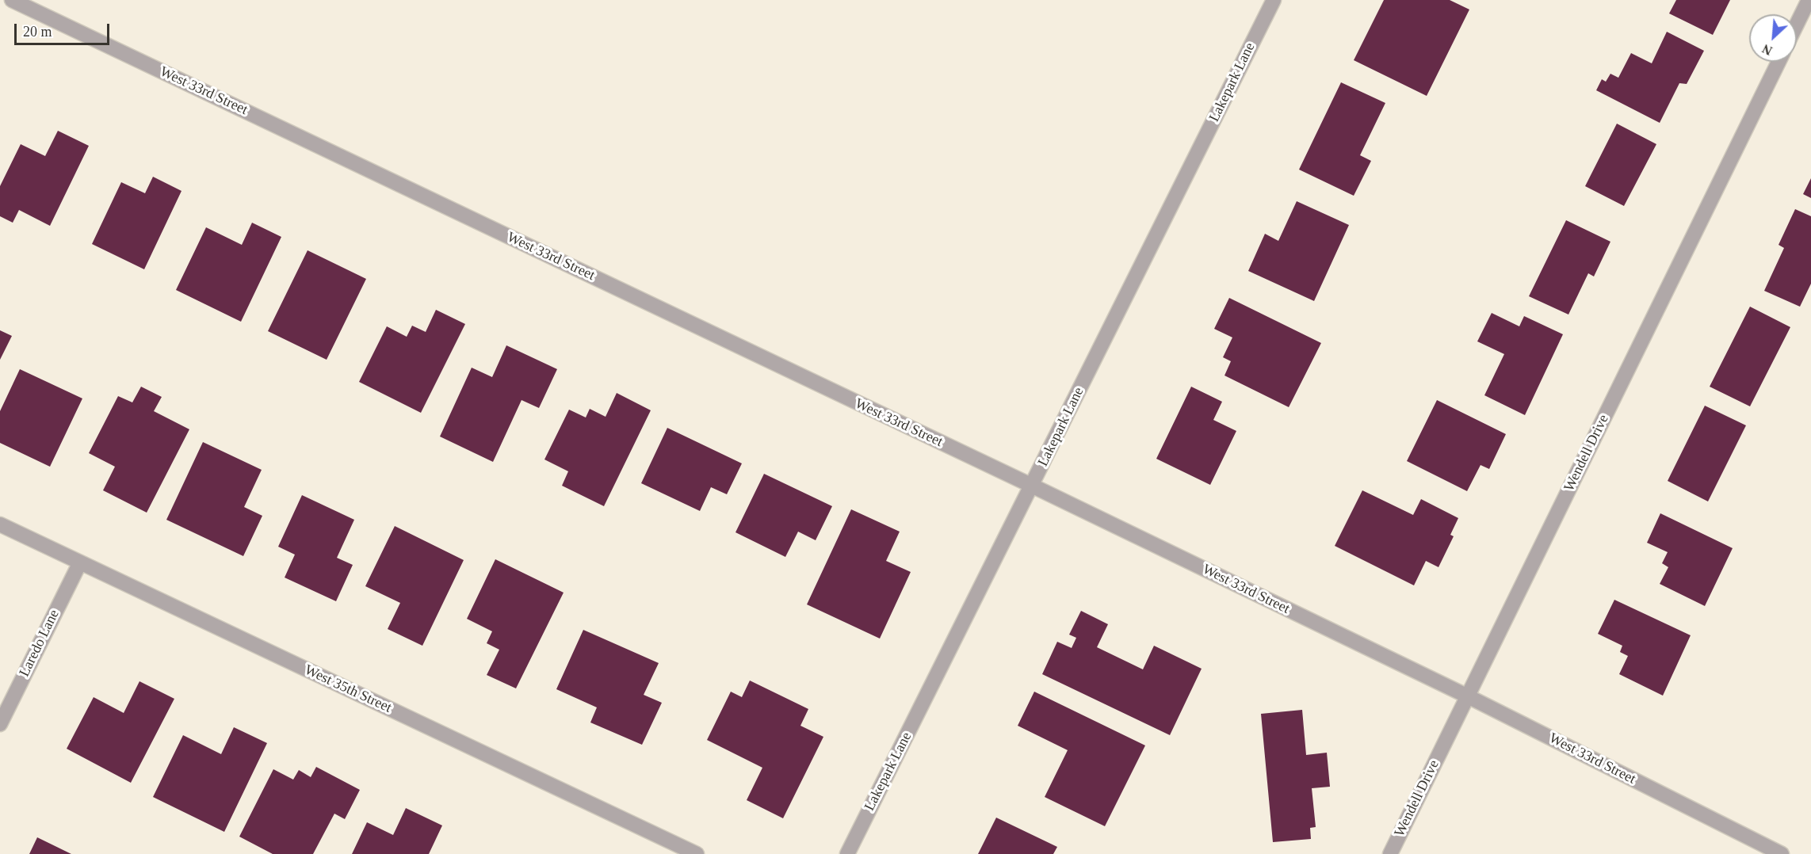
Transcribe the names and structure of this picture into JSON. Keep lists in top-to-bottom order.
{
  "streets": {
    "street": [
      "Lakepark Lane",
      "West 33rd Street",
      "Wendell Drive",
      "Laredo Lane",
      "West 35th Street"
    ]
  },
  "crossings": [
    ["Lakepark Lane", "West 33rd Street"],
    ["West 33rd Street", "Wendell Drive"],
    ["Laredo Lane", "West 35th Street"]
  ],
  "scale_bar": "20 m",
  "north": "bottom left"
}
